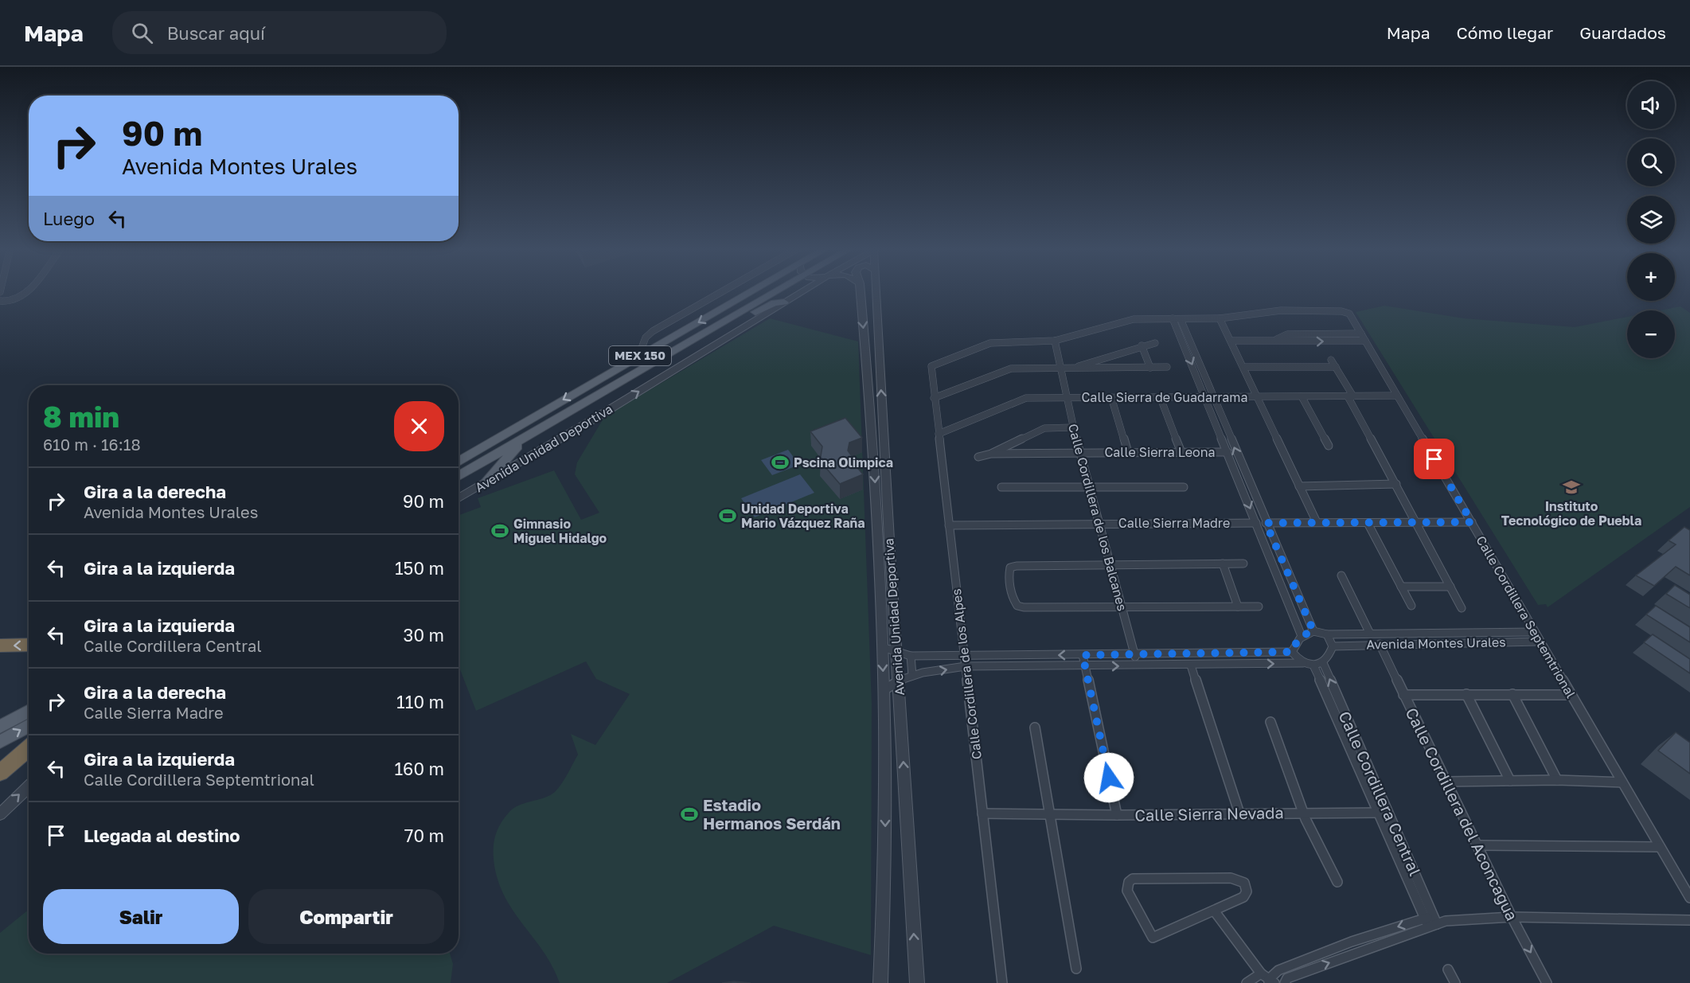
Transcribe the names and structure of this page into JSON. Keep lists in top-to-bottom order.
{
  "streets": {
    "main road": ["MEX 150"],
    "street": [
      "Calle Sierra de Guadarrama",
      "Avenida Unidad Deportiva",
      "Calle Sierra Leona",
      "Calle Cordillera de los Balcanes",
      "Calle Sierra Madre",
      "Calle Cordillera Septemtrional",
      "Avenida Montes Urales",
      "Calle Cordillera de los Alpes",
      "Calle Cordillera Central",
      "Calle Sierra Nevada",
      "Calle Cordillera del Aconcagua"
    ]
  },
  "crossings": [
    ["Calle Sierra de Guadarrama", "Calle Cordillera de los Balcanes"],
    ["Calle Sierra de Guadarrama", "Calle Cordillera Septemtrional"],
    ["Calle Sierra de Guadarrama", "Calle Cordillera de los Alpes"],
    ["Calle Sierra Leona", "Calle Cordillera de los Balcanes"],
    ["Calle Cordillera de los Balcanes", "Calle Sierra Madre"],
    ["Calle Cordillera de los Balcanes", "Calle Cordillera de los Alpes"],
    ["Calle Sierra Madre", "Calle Cordillera de los Alpes"],
    ["Calle Cordillera Septemtrional", "Avenida Montes Urales"],
    ["Avenida Montes Urales", "Calle Cordillera Central"],
    ["Avenida Montes Urales", "Calle Cordillera del Aconcagua"],
    ["Calle Cordillera de los Alpes", "Calle Sierra Nevada"],
    ["Calle Cordillera Central", "Calle Sierra Nevada"]
  ],
  "places": {
    "sports": [
      "Pscina Olimpica",
      "Unidad Deportiva Mario Vázquez Raña",
      "Gimnasio Miguel Hidalgo",
      "Estadio Hermanos Serdán"
    ],
    "school or university": ["Instituto Tecnológico de Puebla"]
  },
  "page": {
    "header": "Mapa",
    "search": "Buscar aquí",
    "nav": ["Mapa", "Cómo llegar", "Guardados"],
    "map_buttons": ["+", "−"],
    "turn": ["90 m", "Avenida Montes Urales"],
    "then": "Luego",
    "heading": ["8 min", "610 m · 16:18"],
    "list": [
      {
        "name": "Gira a la derecha",
        "note": "Avenida Montes Urales",
        "value": "90 m"
      },
      {
        "name": "Gira a la izquierda",
        "value": "150 m"
      },
      {
        "name": "Gira a la izquierda",
        "note": "Calle Cordillera Central",
        "value": "30 m"
      },
      {
        "name": "Gira a la derecha",
        "note": "Calle Sierra Madre",
        "value": "110 m"
      },
      {
        "name": "Gira a la izquierda",
        "note": "Calle Cordillera Septemtrional",
        "value": "160 m"
      },
      {
        "name": "Llegada al destino",
        "value": "70 m"
      }
    ],
    "buttons": ["Salir", "Compartir"]
  }
}
